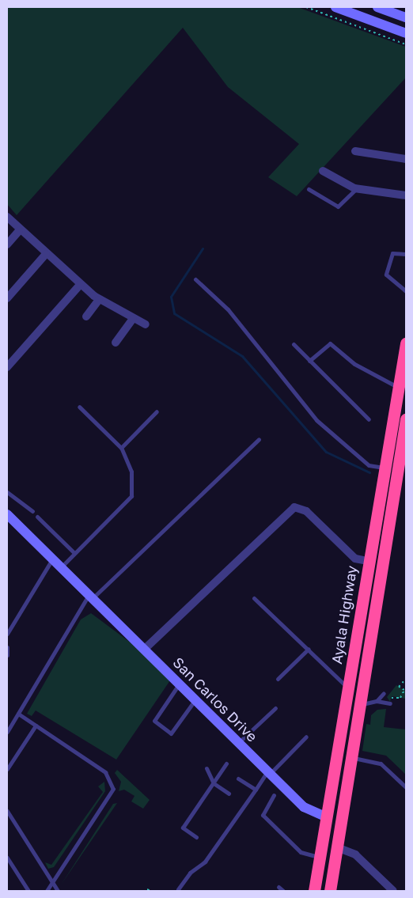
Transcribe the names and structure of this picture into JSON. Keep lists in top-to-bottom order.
{
  "streets": {
    "highway": ["Ayala Highway"],
    "street": ["San Carlos Drive"]
  },
  "crossings": [
    ["Ayala Highway", "San Carlos Drive"]
  ]
}
